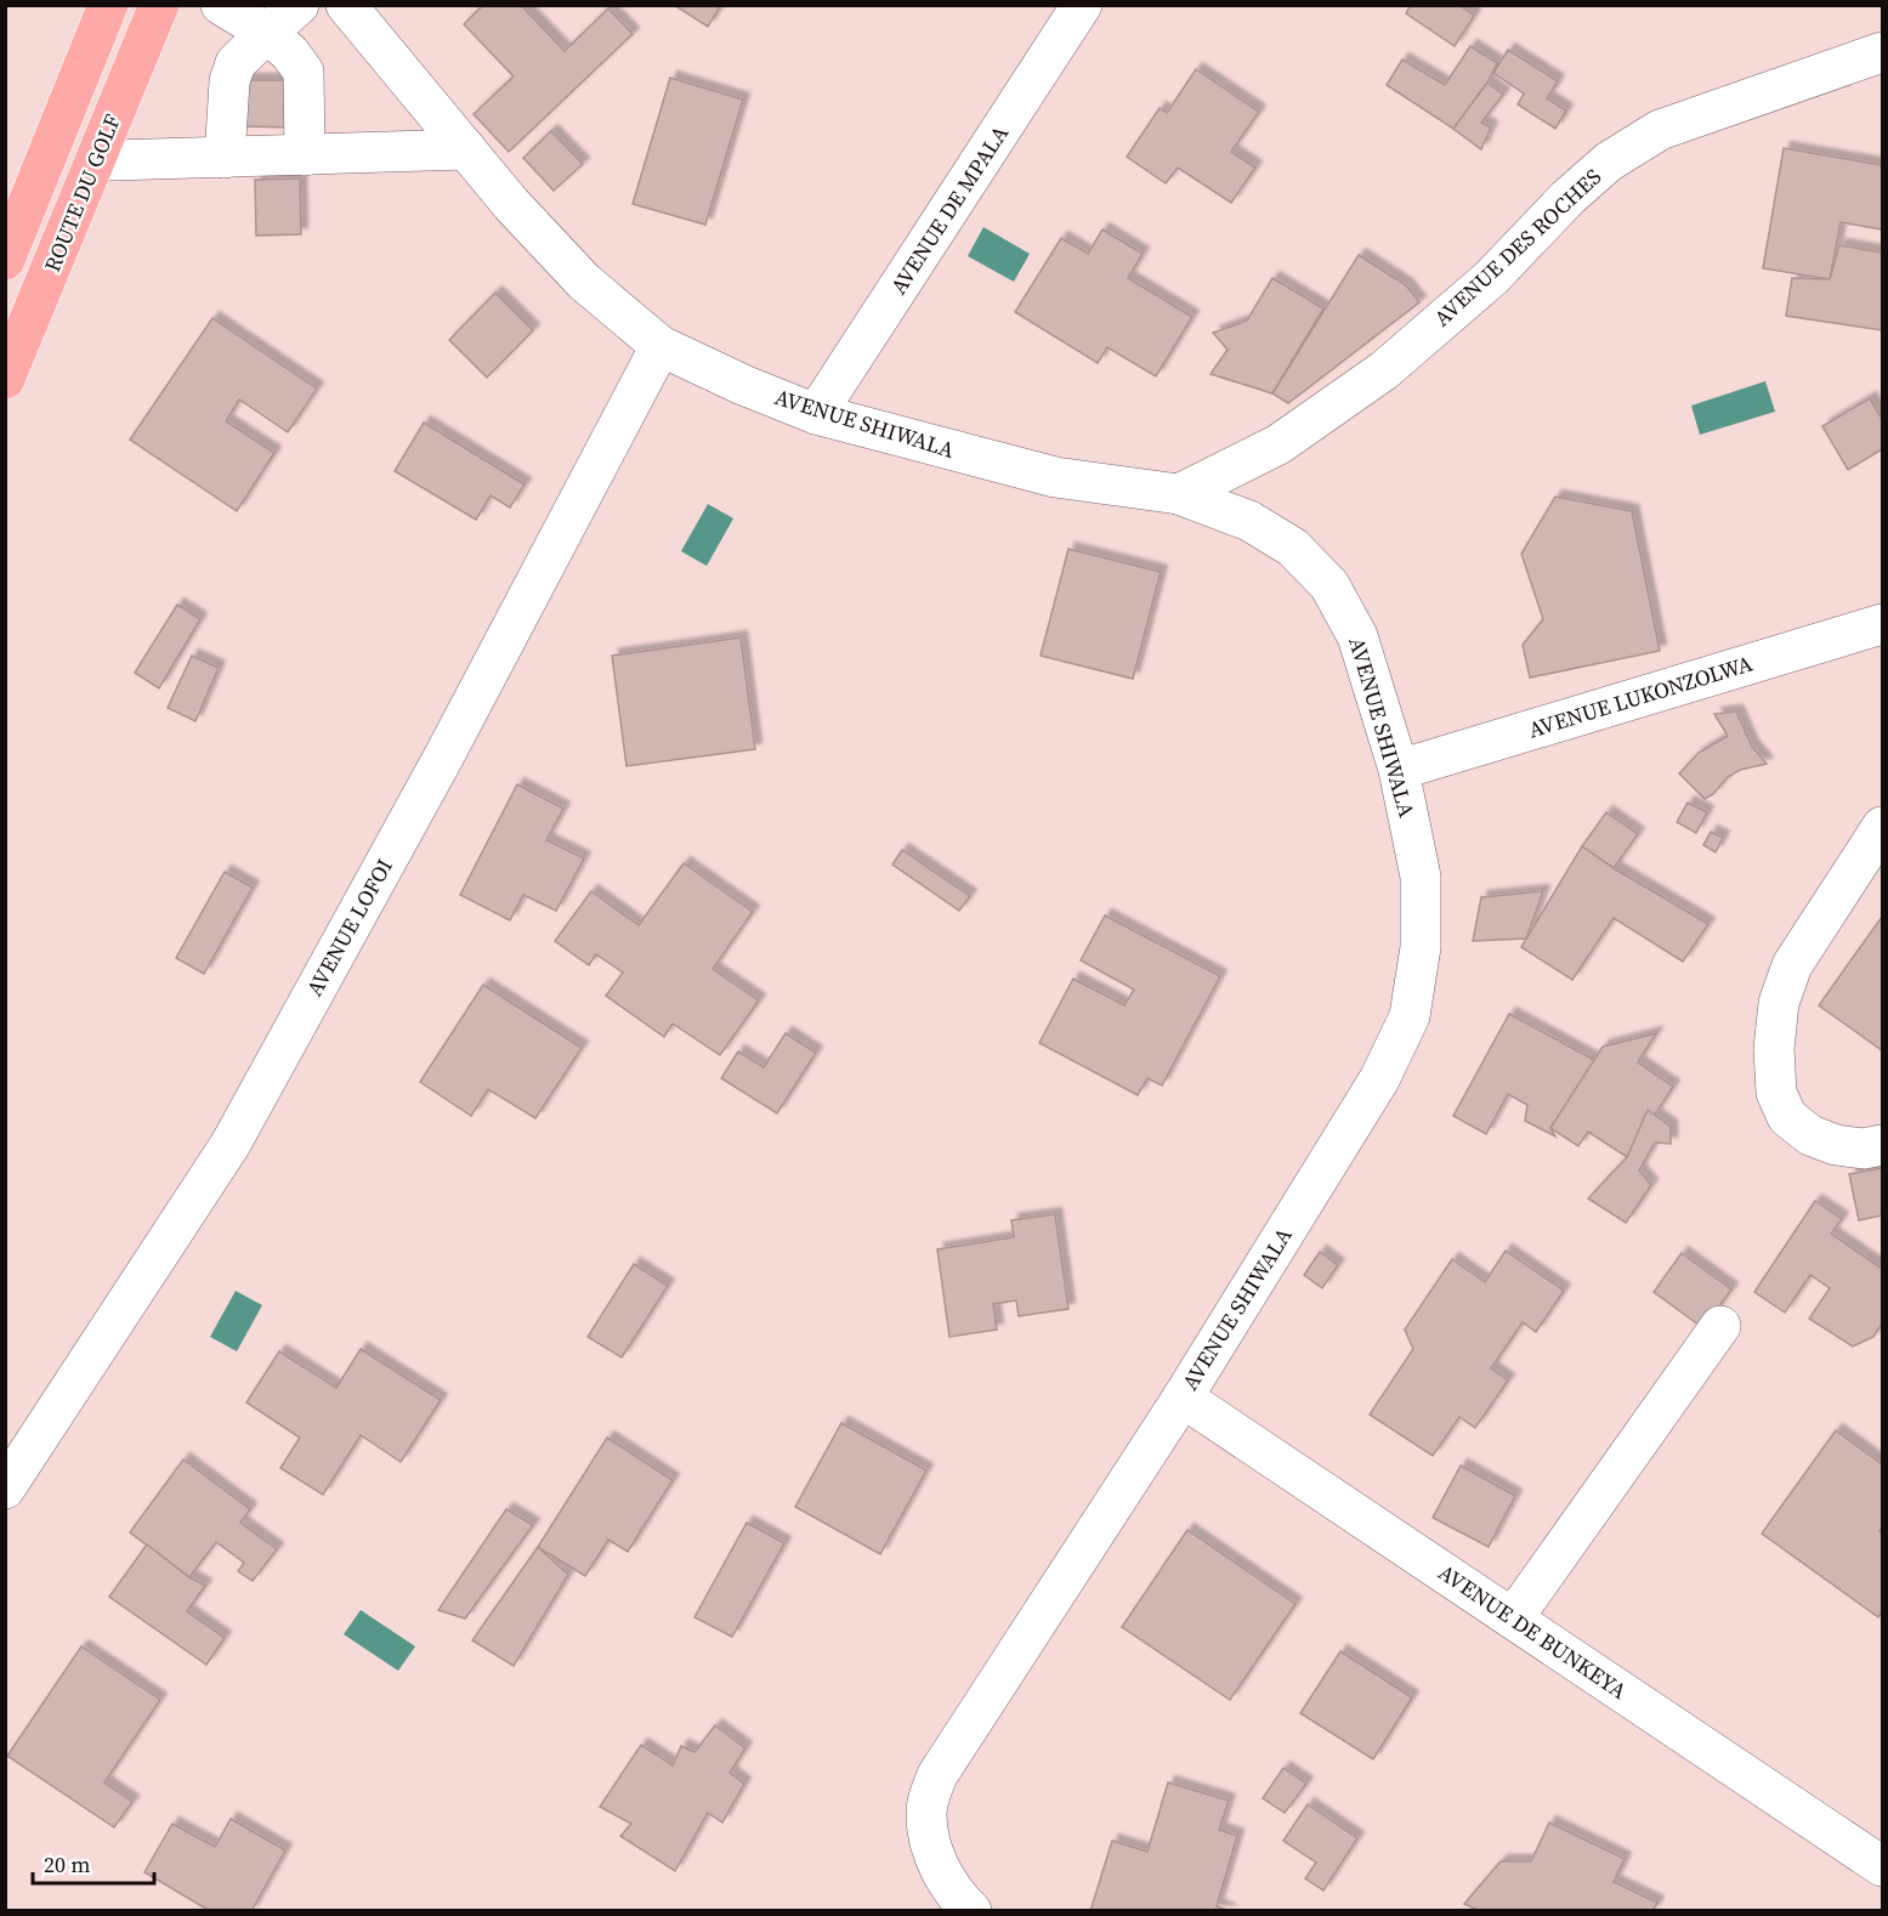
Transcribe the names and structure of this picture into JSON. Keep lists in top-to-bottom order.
{
  "streets": {
    "main road": ["ROUTE DU GOLF"],
    "street": [
      "AVENUE DE MPALA",
      "AVENUE DES ROCHES",
      "AVENUE SHIWALA",
      "AVENUE LUKONZOLWA",
      "AVENUE LOFOI",
      "AVENUE DE BUNKEYA"
    ]
  },
  "crossings": [
    ["AVENUE DE MPALA", "AVENUE SHIWALA"],
    ["AVENUE DES ROCHES", "AVENUE SHIWALA"],
    ["AVENUE SHIWALA", "AVENUE LUKONZOLWA"],
    ["AVENUE SHIWALA", "AVENUE LOFOI"],
    ["AVENUE SHIWALA", "AVENUE DE BUNKEYA"]
  ],
  "scale_bar": "20 m"
}
